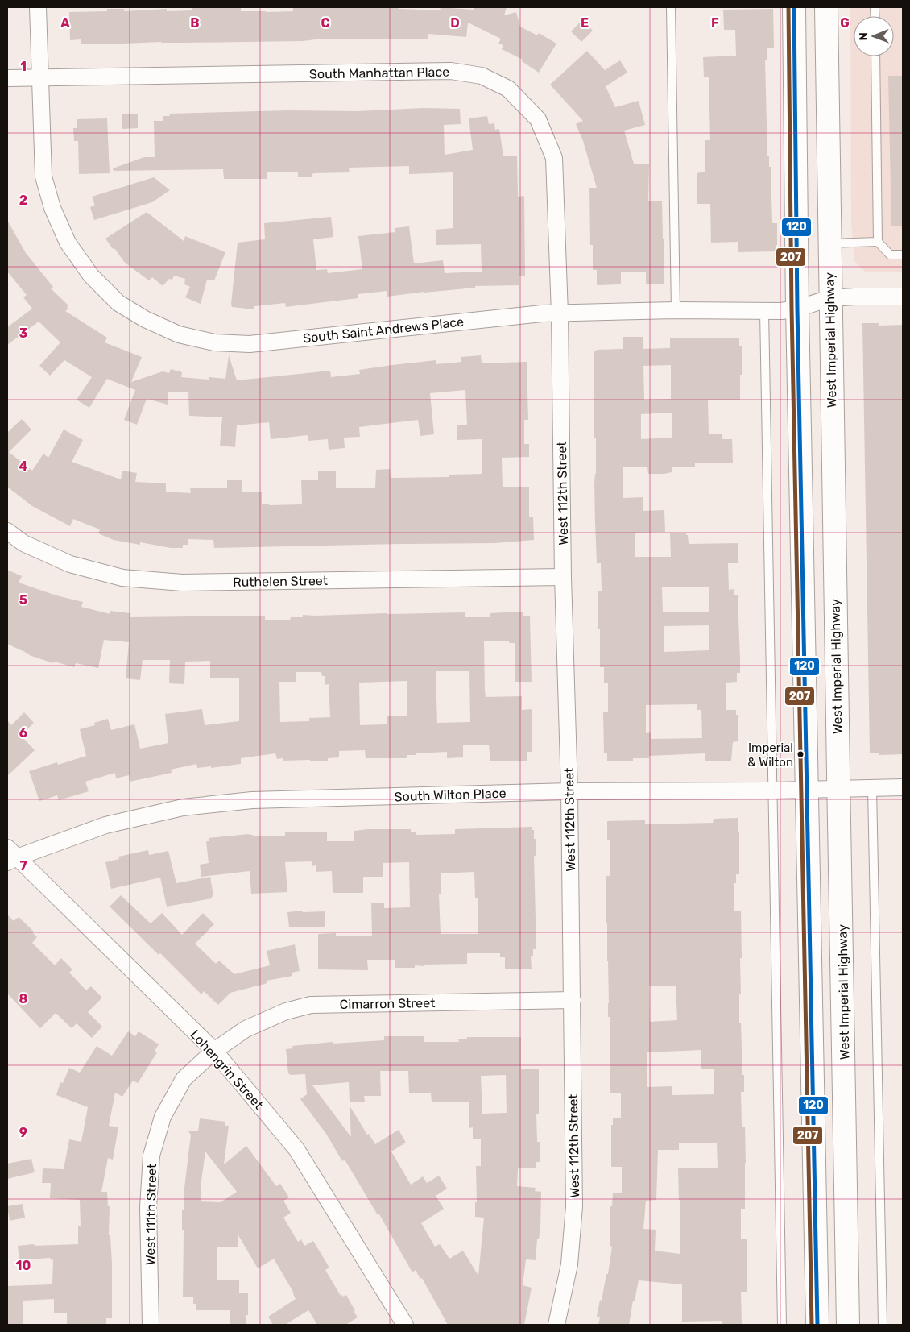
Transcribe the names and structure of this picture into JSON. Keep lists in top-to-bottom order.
{
  "streets": {
    "main road": ["West Imperial Highway"],
    "street": [
      "South Manhattan Place",
      "South Saint Andrews Place",
      "West 112th Street",
      "Ruthelen Street",
      "South Wilton Place",
      "Cimarron Street",
      "Lohengrin Street",
      "West 111th Street"
    ]
  },
  "crossings": [
    ["South Manhattan Place", "South Saint Andrews Place"],
    ["South Manhattan Place", "West 112th Street"],
    ["South Saint Andrews Place", "West Imperial Highway"],
    ["South Saint Andrews Place", "West 112th Street"],
    ["West Imperial Highway", "South Wilton Place"],
    ["West 112th Street", "Ruthelen Street"],
    ["West 112th Street", "South Wilton Place"],
    ["West 112th Street", "Cimarron Street"],
    ["South Wilton Place", "Lohengrin Street"],
    ["Cimarron Street", "Lohengrin Street"],
    ["Cimarron Street", "West 111th Street"],
    ["Lohengrin Street", "West 111th Street"]
  ],
  "places": ["Imperial & Wilton"],
  "lines": ["transit line 120", "transit line 207"],
  "north": "left",
  "grid": {
    "columns": [
      "A",
      "B",
      "C",
      "D",
      "E",
      "F",
      "G"
    ],
    "rows": [
      "1",
      "2",
      "3",
      "4",
      "5",
      "6",
      "7",
      "8",
      "9",
      "10"
    ]
  }
}
